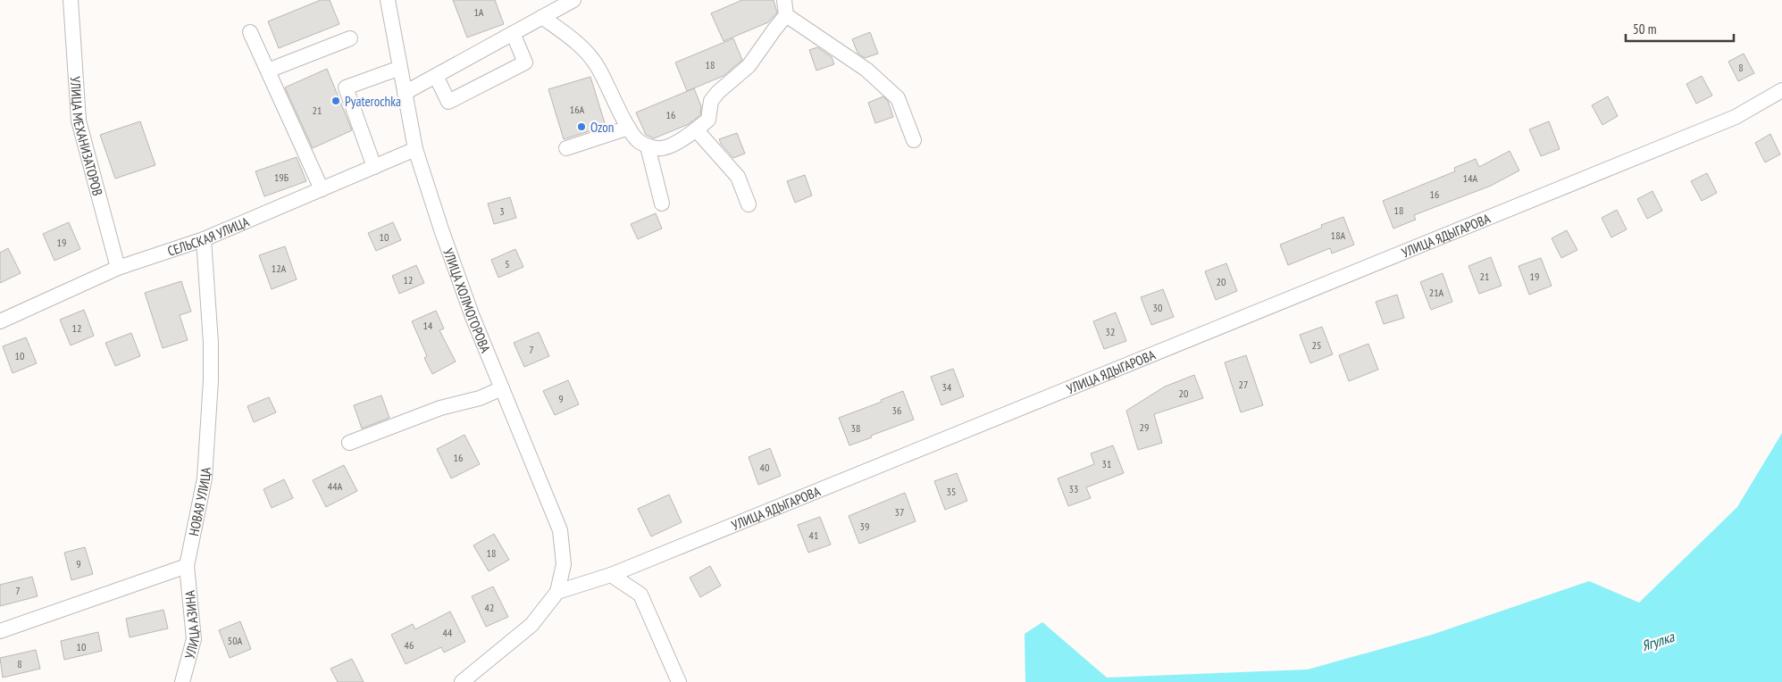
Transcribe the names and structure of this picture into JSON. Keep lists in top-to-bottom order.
{
  "streets": {
    "street": [
      "УЛИЦА МЕХАНИЗАТОРОВ",
      "УЛИЦА ЯДЫГАРОВА",
      "СЕЛЬСКАЯ УЛИЦА",
      "УЛИЦА ХОЛМОГОРОВА",
      "НОВАЯ УЛИЦА",
      "УЛИЦА АЗИНА"
    ]
  },
  "crossings": [
    ["УЛИЦА МЕХАНИЗАТОРОВ", "СЕЛЬСКАЯ УЛИЦА"],
    ["УЛИЦА ЯДЫГАРОВА", "УЛИЦА ХОЛМОГОРОВА"],
    ["СЕЛЬСКАЯ УЛИЦА", "УЛИЦА ХОЛМОГОРОВА"],
    ["СЕЛЬСКАЯ УЛИЦА", "НОВАЯ УЛИЦА"],
    ["НОВАЯ УЛИЦА", "УЛИЦА АЗИНА"]
  ],
  "water": ["Ягулка"],
  "places": ["Pyaterochka", "Ozon"],
  "house_numbers": [
    "1А",
    "18",
    "8",
    "16А",
    "21",
    "16",
    "19Б",
    "14А",
    "16",
    "18",
    "3",
    "18А",
    "10",
    "19",
    "5",
    "12А",
    "21",
    "19",
    "12",
    "20",
    "21А",
    "30",
    "14",
    "12",
    "32",
    "25",
    "7",
    "10",
    "27",
    "34",
    "20",
    "9",
    "36",
    "29",
    "38",
    "16",
    "31",
    "40",
    "44А",
    "33",
    "35",
    "37",
    "39",
    "41",
    "18",
    "9",
    "7",
    "42",
    "44",
    "50А",
    "46",
    "10",
    "8"
  ],
  "scale_bar": "50 m"
}
